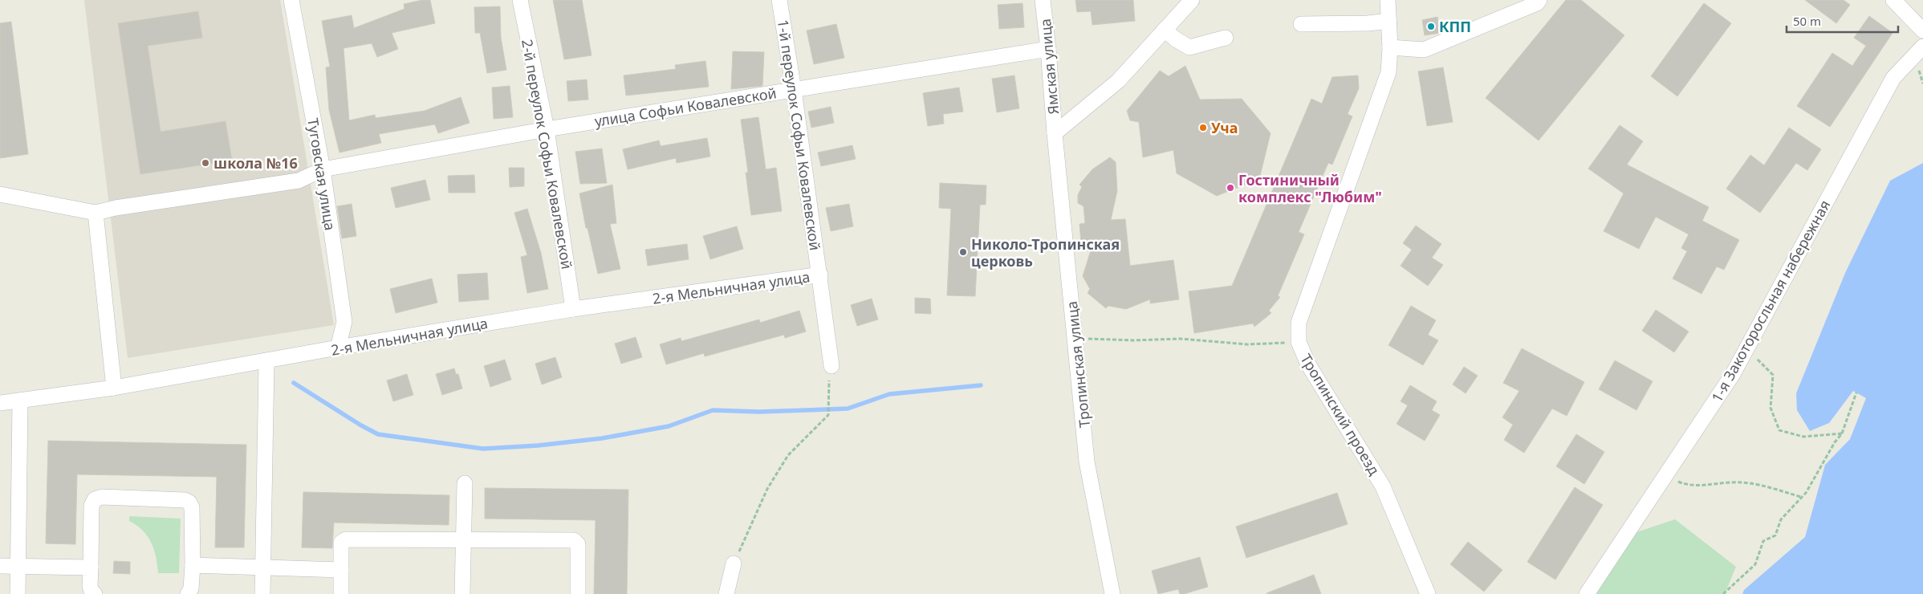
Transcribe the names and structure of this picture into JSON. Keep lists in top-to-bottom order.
{
  "streets": {
    "street": [
      "Ямская улица",
      "улица Софьи Ковалевской",
      "1-й переулок Софьи Ковалевской",
      "2-й переулок Софьи Ковалевской",
      "Туговская улица",
      "2-я Мельничная улица",
      "1-я Закоторосльная набережная",
      "Тропинская улица",
      "Тропинский проезд"
    ]
  },
  "crossings": [
    ["Ямская улица", "улица Софьи Ковалевской"],
    ["Ямская улица", "Тропинская улица"],
    ["улица Софьи Ковалевской", "1-й переулок Софьи Ковалевской"],
    ["улица Софьи Ковалевской", "2-й переулок Софьи Ковалевской"],
    ["улица Софьи Ковалевской", "Туговская улица"],
    ["1-й переулок Софьи Ковалевской", "2-я Мельничная улица"],
    ["2-й переулок Софьи Ковалевской", "2-я Мельничная улица"],
    ["Туговская улица", "2-я Мельничная улица"]
  ],
  "places": [
    "КПП",
    "Уча",
    "школа №16",
    "Гостиничный комплекс \"Любим\"",
    "Николо-Тропинская церковь"
  ],
  "scale_bar": "50 m"
}
